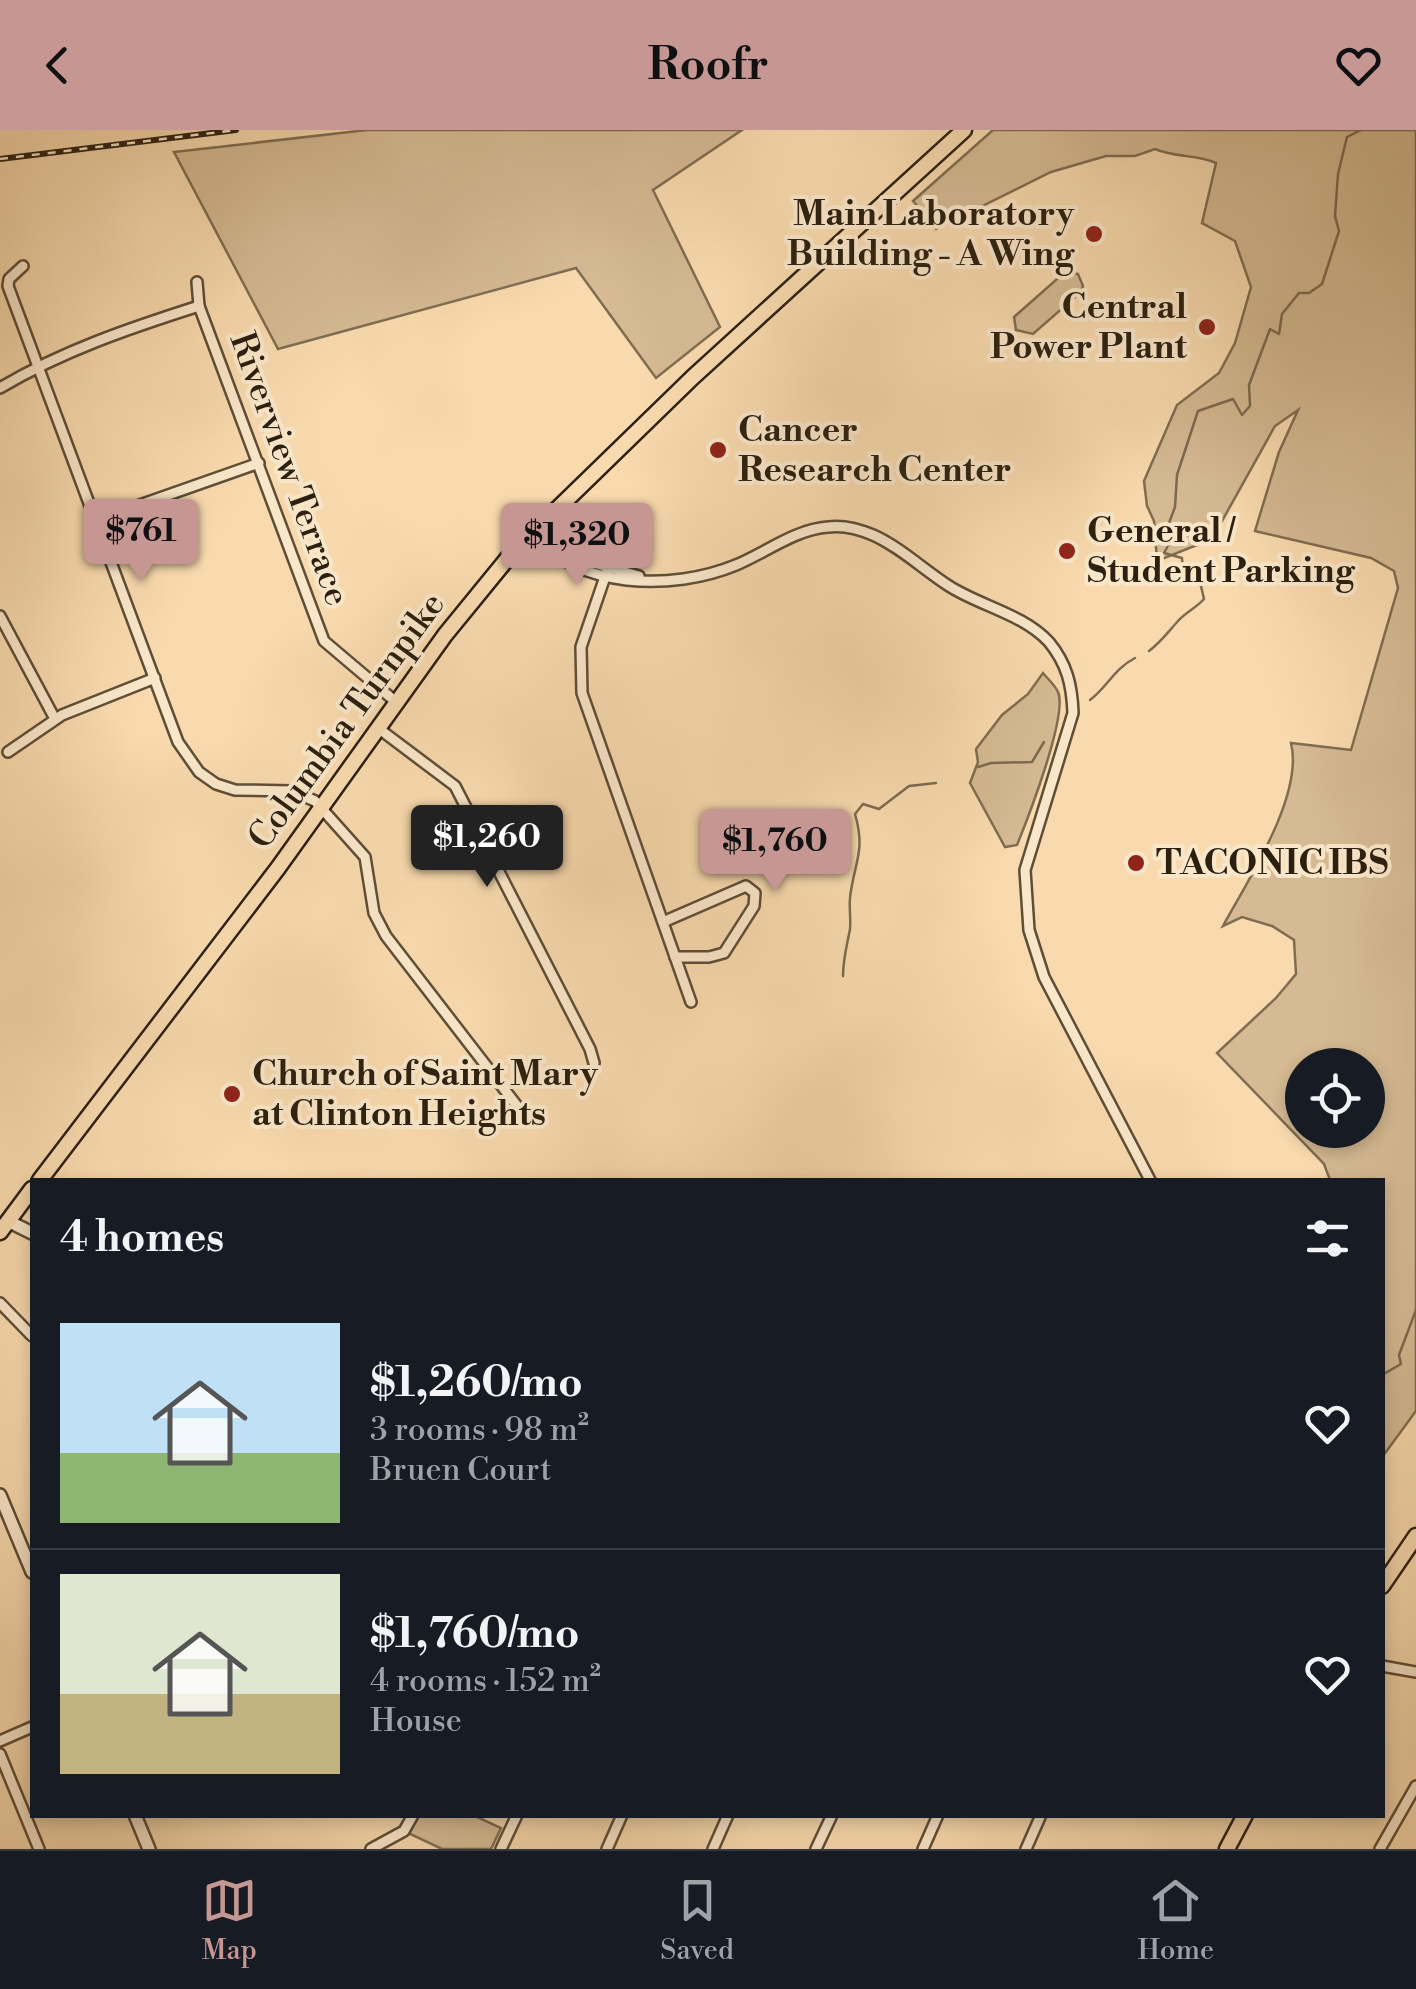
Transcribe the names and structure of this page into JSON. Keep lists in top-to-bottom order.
{
  "streets": {
    "main road": ["Columbia Turnpike"],
    "street": ["Riverview Terrace"]
  },
  "crossings": [
    ["Riverview Terrace", "Columbia Turnpike"]
  ],
  "places": [
    "Main Laboratory Building - A Wing",
    "Central Power Plant",
    "Cancer Research Center",
    "General / Student Parking",
    "TACONIC IBS",
    "Church of Saint Mary at Clinton Heights"
  ],
  "page": {
    "header": "Roofr",
    "price": [
      "$761",
      "$1,320",
      "$1,260",
      "$1,760"
    ],
    "heading": "4 homes",
    "list": [
      {
        "name": "$1,260/mo",
        "note": "3 rooms · 98 m² · Bruen Court"
      },
      {
        "name": "$1,760/mo",
        "note": "4 rooms · 152 m² · House"
      }
    ],
    "tabs": ["Map", "Saved", "Home"]
  }
}
